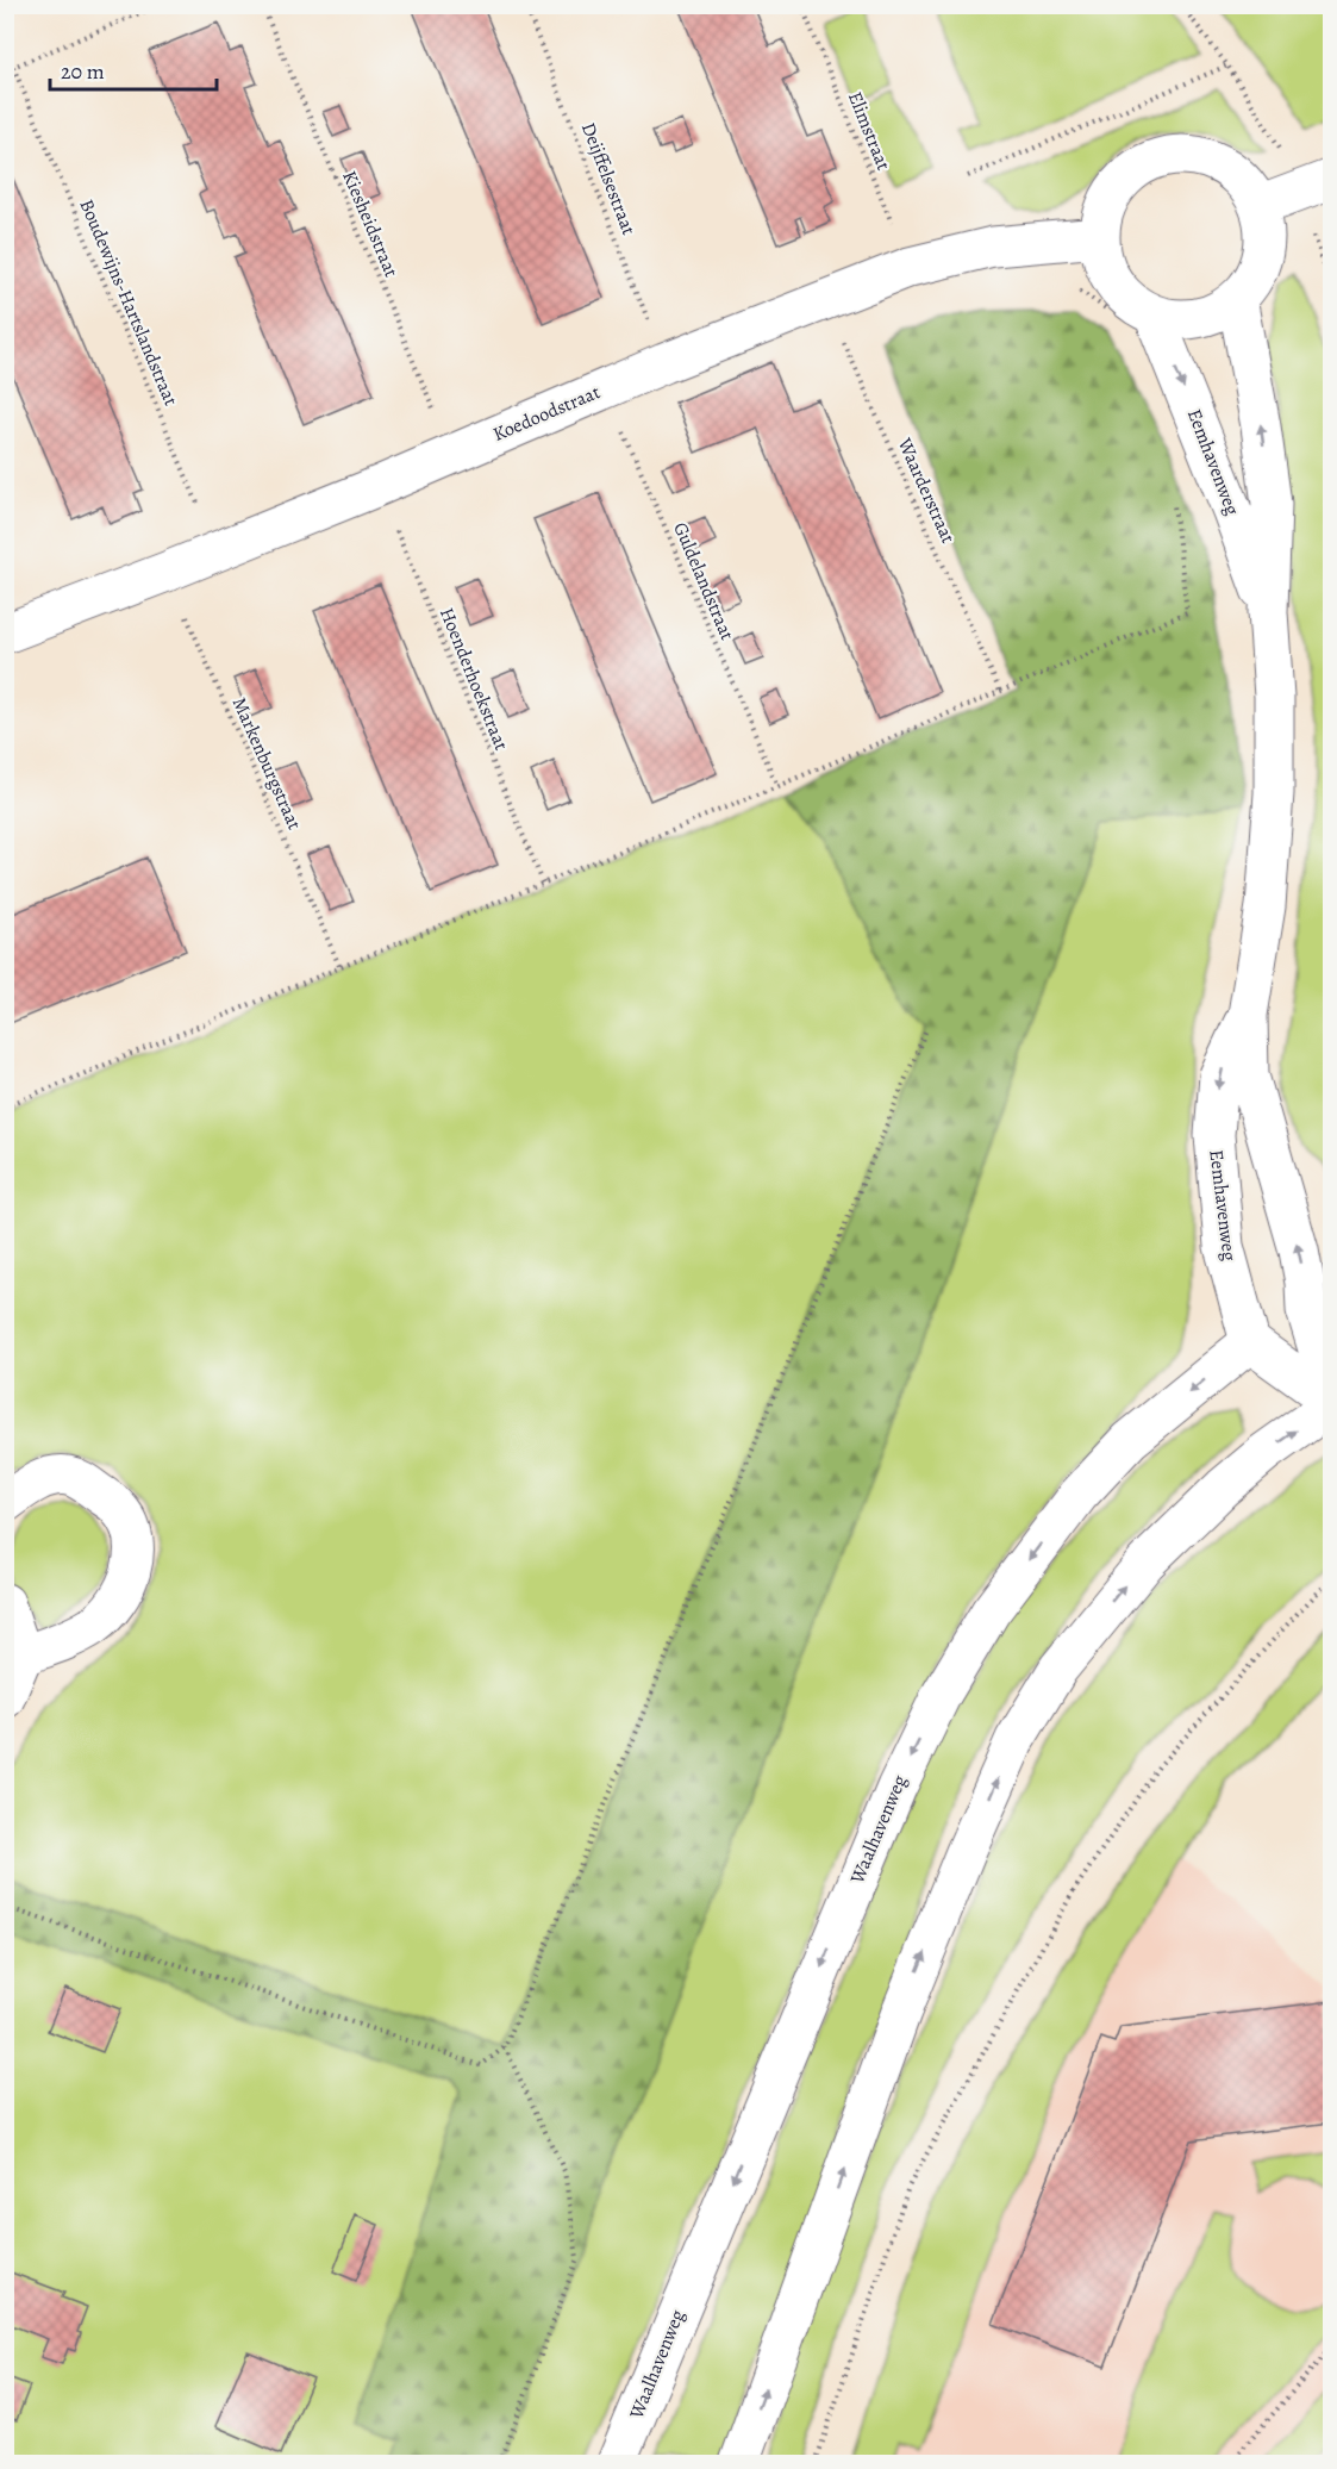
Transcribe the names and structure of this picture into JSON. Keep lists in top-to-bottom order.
{
  "streets": {
    "street": ["Koedoodstraat", "Eemhavenweg", "Waalhavenweg"],
    "path": [
      "Elimstraat",
      "Deijffelsestraat",
      "Kiesheidstraat",
      "Boudewijns-Hartslandstraat",
      "Waarderstraat",
      "Guldelandstraat",
      "Hoenderhoekstraat",
      "Markenburgstraat"
    ]
  },
  "crossings": [
    ["Elimstraat", "Koedoodstraat"],
    ["Deijffelsestraat", "Koedoodstraat"],
    ["Kiesheidstraat", "Koedoodstraat"],
    ["Boudewijns-Hartslandstraat", "Koedoodstraat"],
    ["Koedoodstraat", "Eemhavenweg"],
    ["Koedoodstraat", "Waarderstraat"],
    ["Koedoodstraat", "Guldelandstraat"],
    ["Koedoodstraat", "Hoenderhoekstraat"],
    ["Koedoodstraat", "Markenburgstraat"],
    ["Eemhavenweg", "Waalhavenweg"]
  ],
  "scale_bar": "20 m"
}
